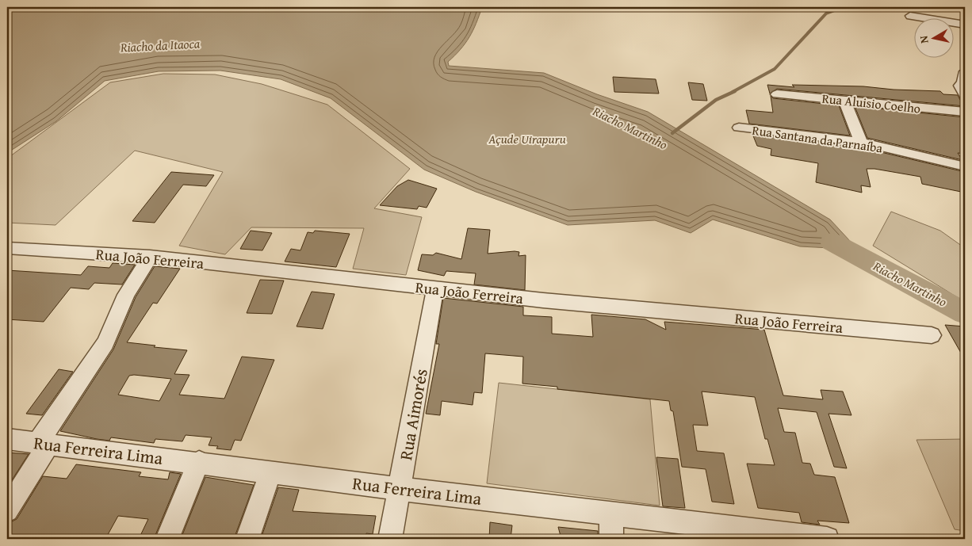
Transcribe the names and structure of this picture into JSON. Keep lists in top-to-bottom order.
{
  "streets": {
    "street": [
      "Rua Aluisio Coelho",
      "Rua Santana da Parnaíba",
      "Rua João Ferreira",
      "Rua Aimorés",
      "Rua Ferreira Lima"
    ]
  },
  "crossings": [
    ["Rua João Ferreira", "Rua Aimorés"],
    ["Rua Aimorés", "Rua Ferreira Lima"]
  ],
  "water": ["Riacho da Itaoca", "Riacho Martinho", "Açude Uirapuru"],
  "north": "left"
}
